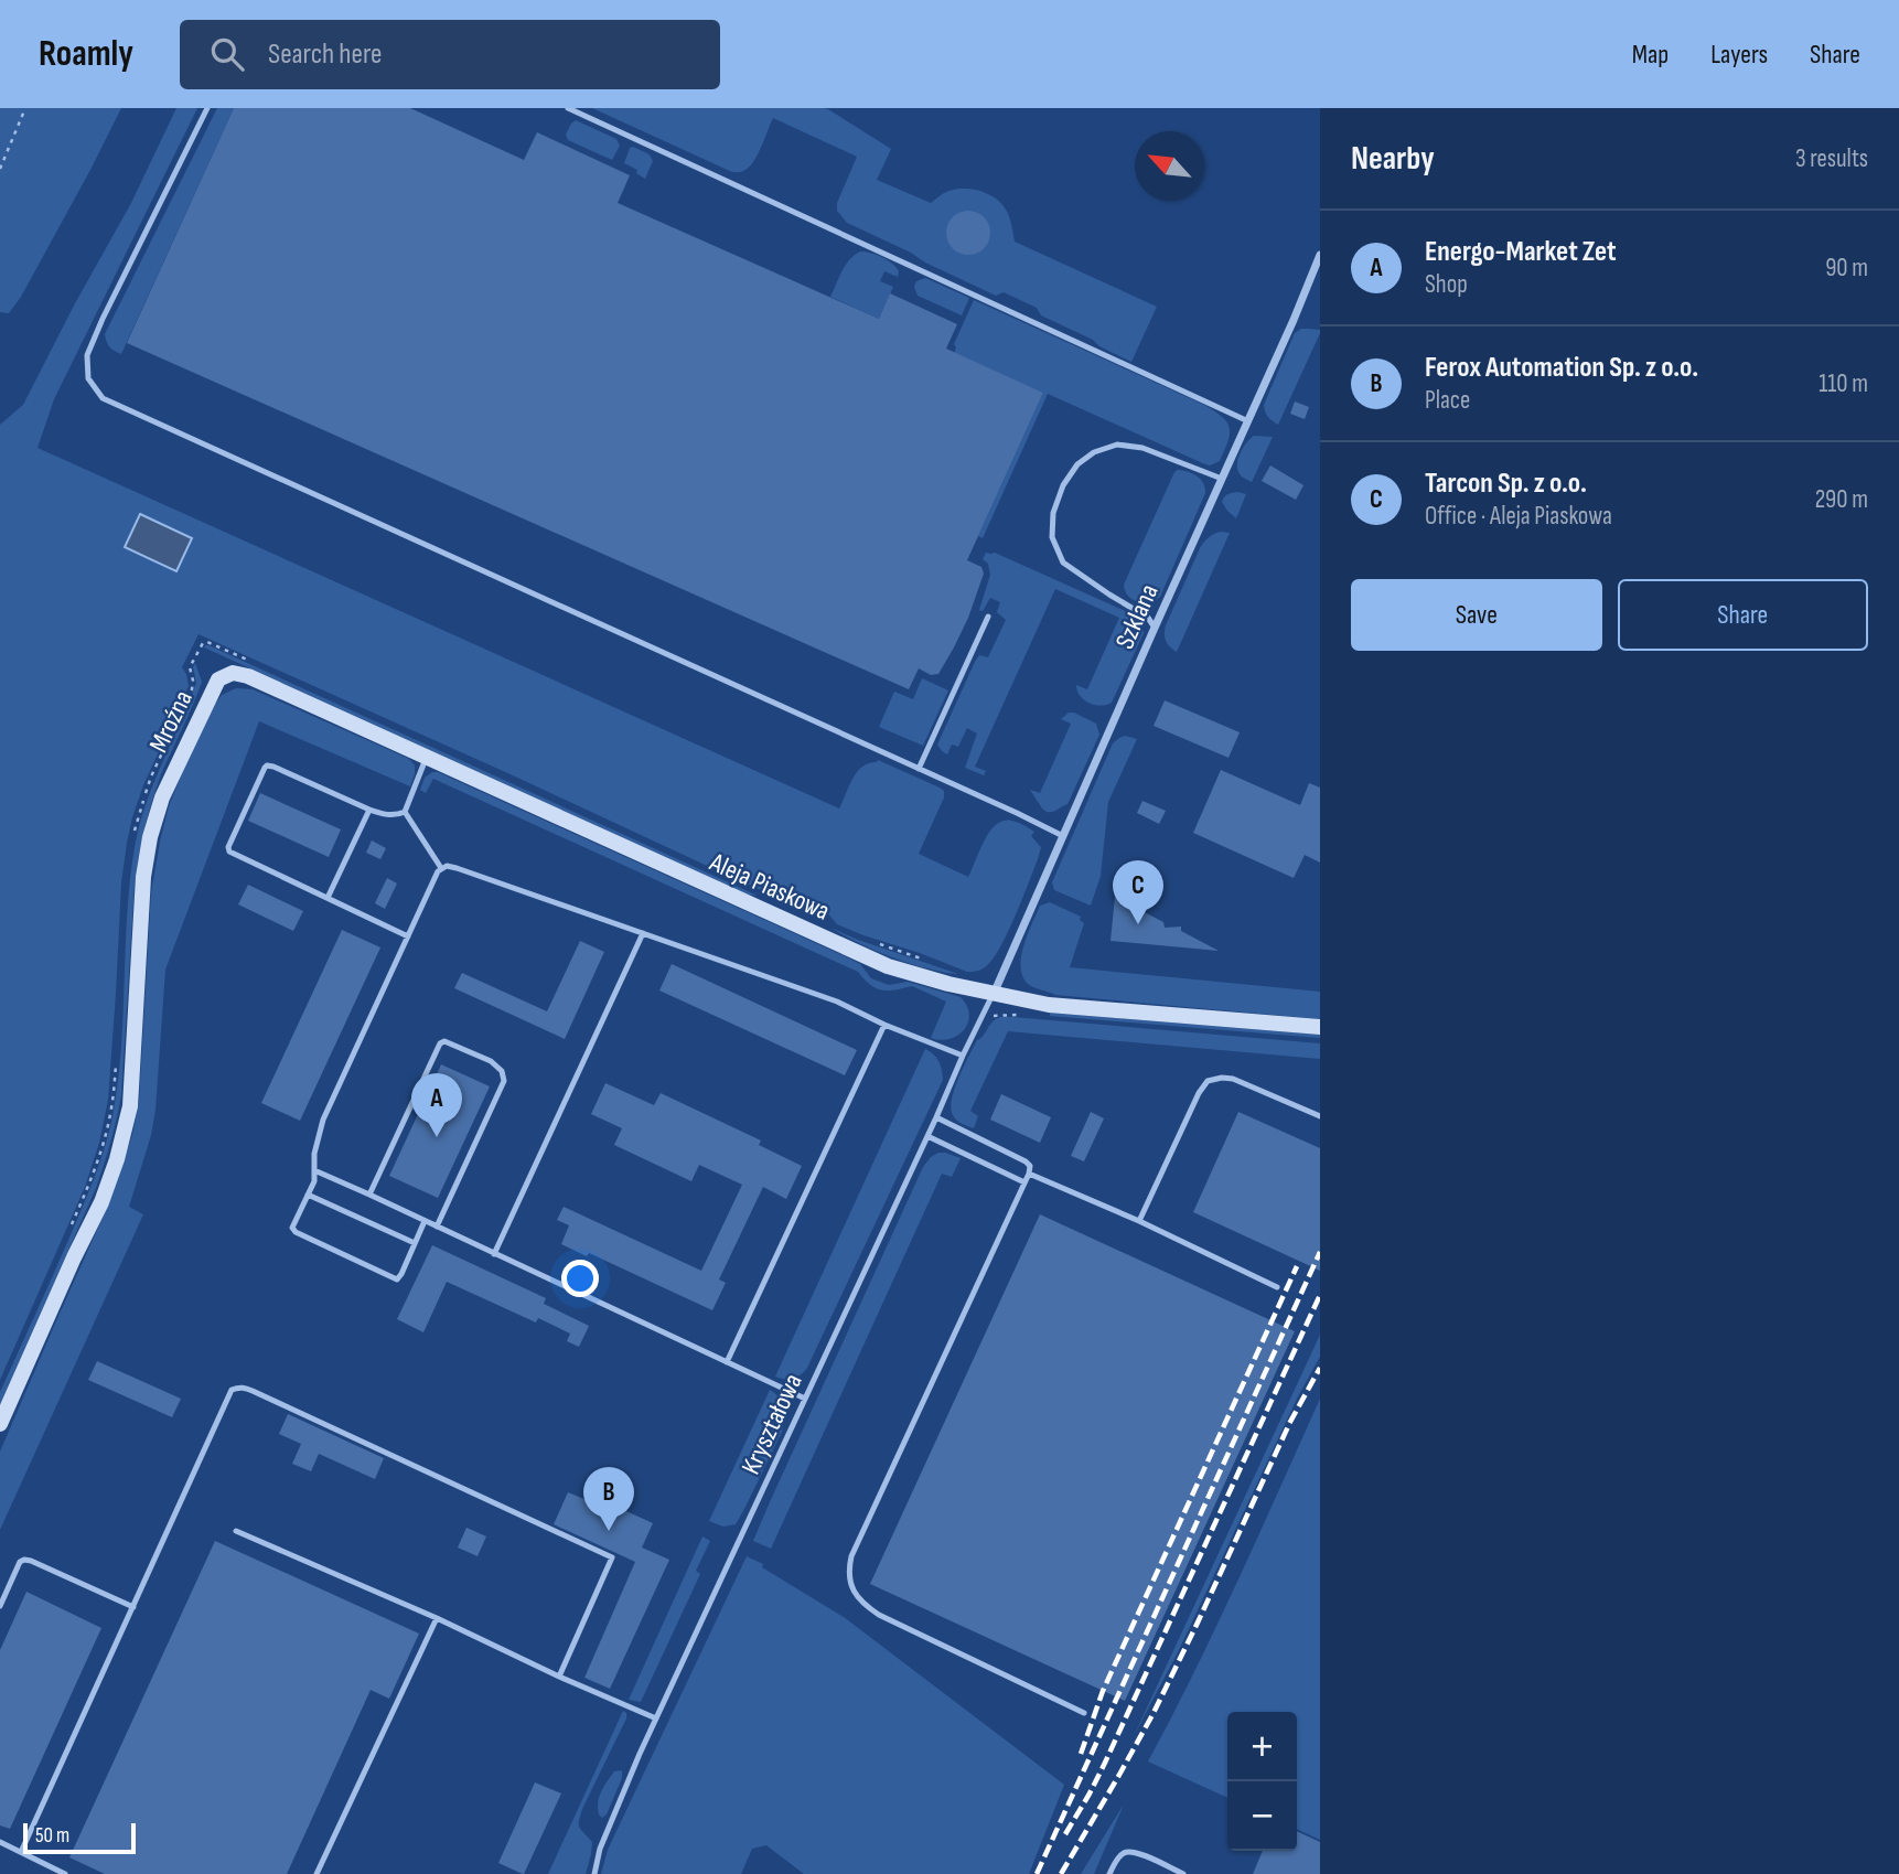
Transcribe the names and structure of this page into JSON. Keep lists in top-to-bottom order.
{
  "streets": {
    "main road": ["Mroźna", "Aleja Piaskowa"],
    "street": ["Szklana"],
    "lane": ["Kryształowa"]
  },
  "crossings": [
    ["Szklana", "Aleja Piaskowa"],
    ["Szklana", "Kryształowa"],
    ["Mroźna", "Aleja Piaskowa"],
    ["Aleja Piaskowa", "Kryształowa"]
  ],
  "scale_bar": "50 m",
  "north": "top left",
  "page": {
    "header": "Roamly",
    "search": "Search here",
    "nav": ["Map", "Layers", "Share"],
    "heading": ["Nearby", "3 results"],
    "list": [
      {
        "mark": "A",
        "name": "Energo-Market Zet",
        "note": "Shop",
        "value": "90 m"
      },
      {
        "mark": "B",
        "name": "Ferox Automation Sp. z o.o.",
        "note": "Place",
        "value": "110 m"
      },
      {
        "mark": "C",
        "name": "Tarcon Sp. z o.o.",
        "note": "Office · Aleja Piaskowa",
        "value": "290 m"
      }
    ],
    "buttons": ["Save", "Share"],
    "pins": ["C", "A", "B"],
    "map_buttons": ["+", "−"],
    "scale": "50 m"
  }
}
